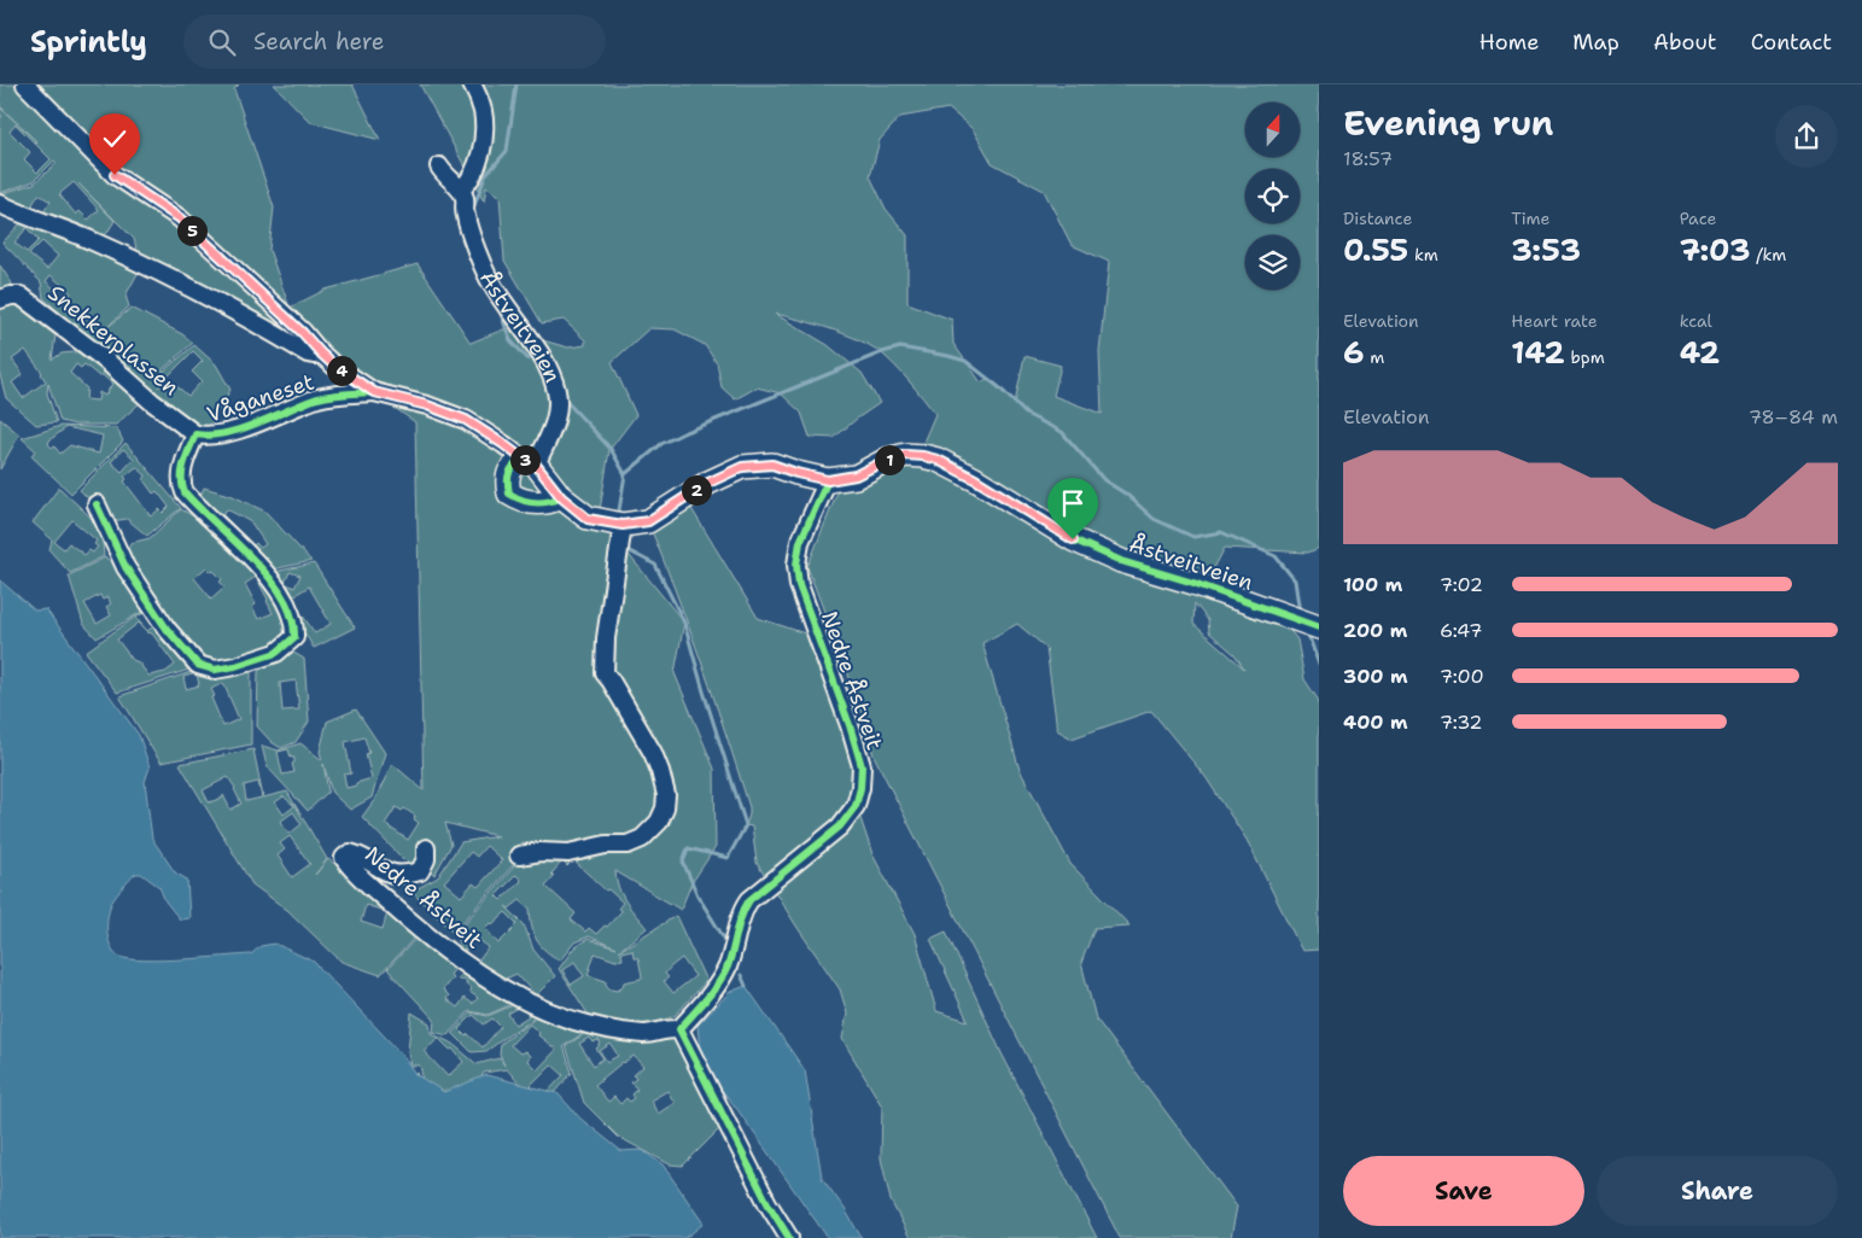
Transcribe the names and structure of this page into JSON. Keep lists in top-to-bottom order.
{
  "streets": {
    "street": [
      "Åstveitveien",
      "Snekkerplassen",
      "Våganeset",
      "Nedre Åstveit"
    ]
  },
  "crossings": [
    ["Åstveitveien", "Våganeset"],
    ["Åstveitveien", "Nedre Åstveit"],
    ["Snekkerplassen", "Våganeset"]
  ],
  "north": "top",
  "page": {
    "header": "Sprintly",
    "search": "Search here",
    "nav": [
      "Home",
      "Map",
      "About",
      "Contact"
    ],
    "heading": ["Evening run", "18:57"],
    "stats": [
      ["Distance", "0.55 km"],
      ["Time", "3:53"],
      ["Pace", "7:03 /km"],
      ["Elevation", "6 m"],
      ["Heart rate", "142 bpm"],
      ["kcal", "42"]
    ],
    "pins": [
      "5",
      "4",
      "1",
      "3",
      "2"
    ],
    "chart": ["Elevation", "78–84 m"],
    "list": [
      {
        "name": "100 m",
        "note": "7:02"
      },
      {
        "name": "200 m",
        "note": "6:47"
      },
      {
        "name": "300 m",
        "note": "7:00"
      },
      {
        "name": "400 m",
        "note": "7:32"
      }
    ],
    "buttons": ["Save", "Share"]
  }
}
